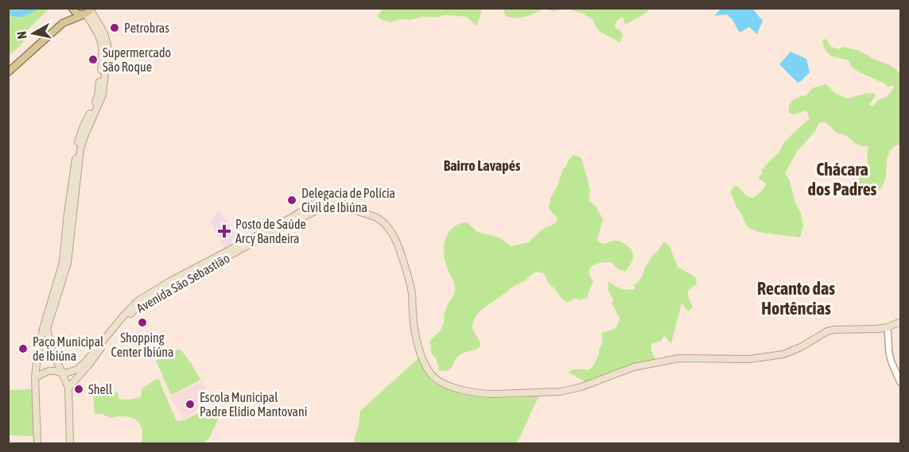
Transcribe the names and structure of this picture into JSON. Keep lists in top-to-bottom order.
{
  "streets": {
    "main road": ["Avenida São Sebastião"]
  },
  "districts": ["Bairro Lavapés", "Chácara dos Padres", "Recanto das Hortências"],
  "places": {
    "other": [
      "Petrobras",
      "Supermercado São Roque",
      "Delegacia de Polícia Civil de Ibiúna",
      "Shopping Center Ibiúna",
      "Paço Municipal de Ibiúna",
      "Shell",
      "Escola Municipal Padre Elídio Mantovani"
    ],
    "health": ["Posto de Saúde Arcy Bandeira"]
  },
  "north": "left"
}
